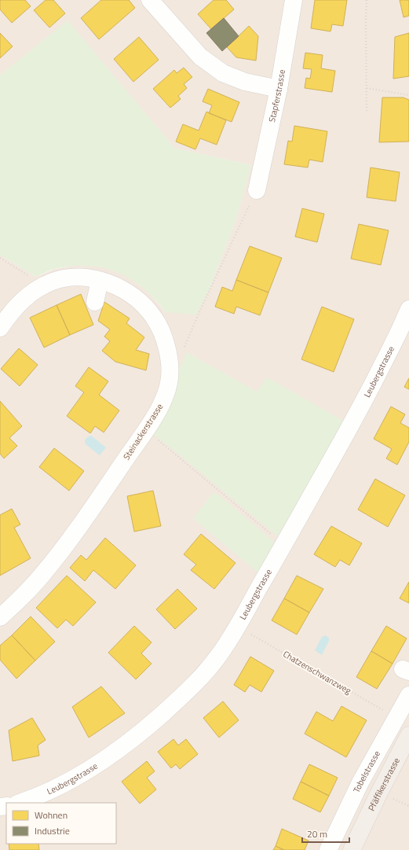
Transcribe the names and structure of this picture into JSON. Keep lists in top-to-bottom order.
{
  "streets": {
    "main road": ["Pfäffikerstrasse"],
    "street": [
      "Stapferstrasse",
      "Leubergstrasse",
      "Steinackerstrasse",
      "Tobelstrasse"
    ],
    "path": ["Chatzenschwanzweg"]
  },
  "crossings": [
    ["Leubergstrasse", "Chatzenschwanzweg"],
    ["Chatzenschwanzweg", "Tobelstrasse"]
  ],
  "legend": ["Wohnen", "Industrie"],
  "scale_bar": "20 m"
}
